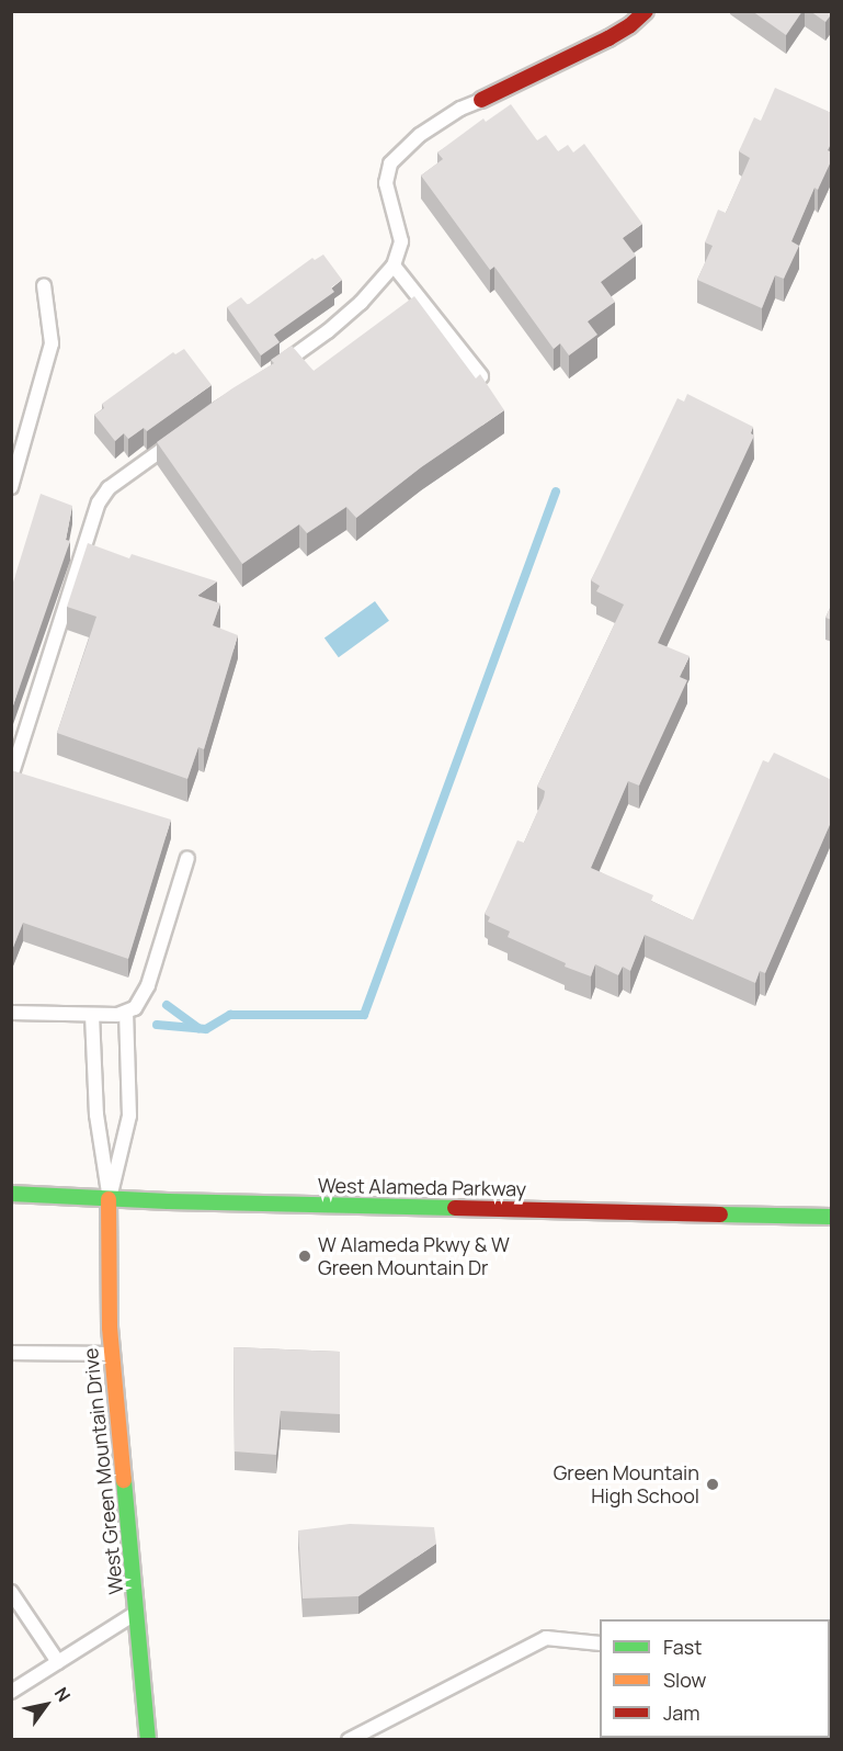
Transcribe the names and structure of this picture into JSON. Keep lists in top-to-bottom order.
{
  "streets": {
    "main road": ["West Alameda Parkway", "West Green Mountain Drive"]
  },
  "crossings": [
    ["West Alameda Parkway", "West Green Mountain Drive"]
  ],
  "places": ["W Alameda Pkwy & W Green Mountain Dr", "Green Mountain High School"],
  "legend": ["Fast", "Slow", "Jam"],
  "north": "top right"
}
